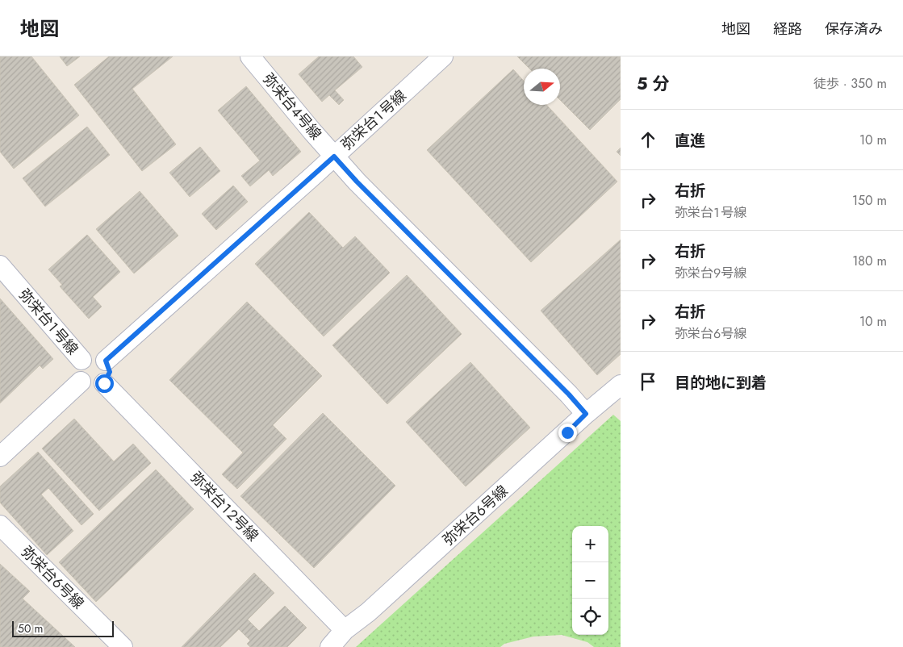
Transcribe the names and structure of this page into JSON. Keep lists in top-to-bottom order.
{
  "streets": {
    "street": [
      "弥栄台４号線",
      "弥栄台１号線",
      "弥栄台１２号線",
      "弥栄台６号線"
    ]
  },
  "crossings": [
    ["弥栄台４号線", "弥栄台１号線"],
    ["弥栄台４号線", "弥栄台６号線"],
    ["弥栄台１号線", "弥栄台１２号線"],
    ["弥栄台１２号線", "弥栄台６号線"]
  ],
  "scale_bar": "50 m",
  "north": "right",
  "page": {
    "header": "地図",
    "nav": ["地図", "経路", "保存済み"],
    "heading": ["5 分", "徒歩 · 350 m"],
    "list": [
      ["直進", "10 m"],
      ["右折", "弥栄台１号線", "150 m"],
      ["右折", "弥栄台９号線", "180 m"],
      ["右折", "弥栄台６号線", "10 m"],
      "目的地に到着"
    ],
    "map_buttons": ["+", "−"],
    "scale": "50 m"
  }
}
